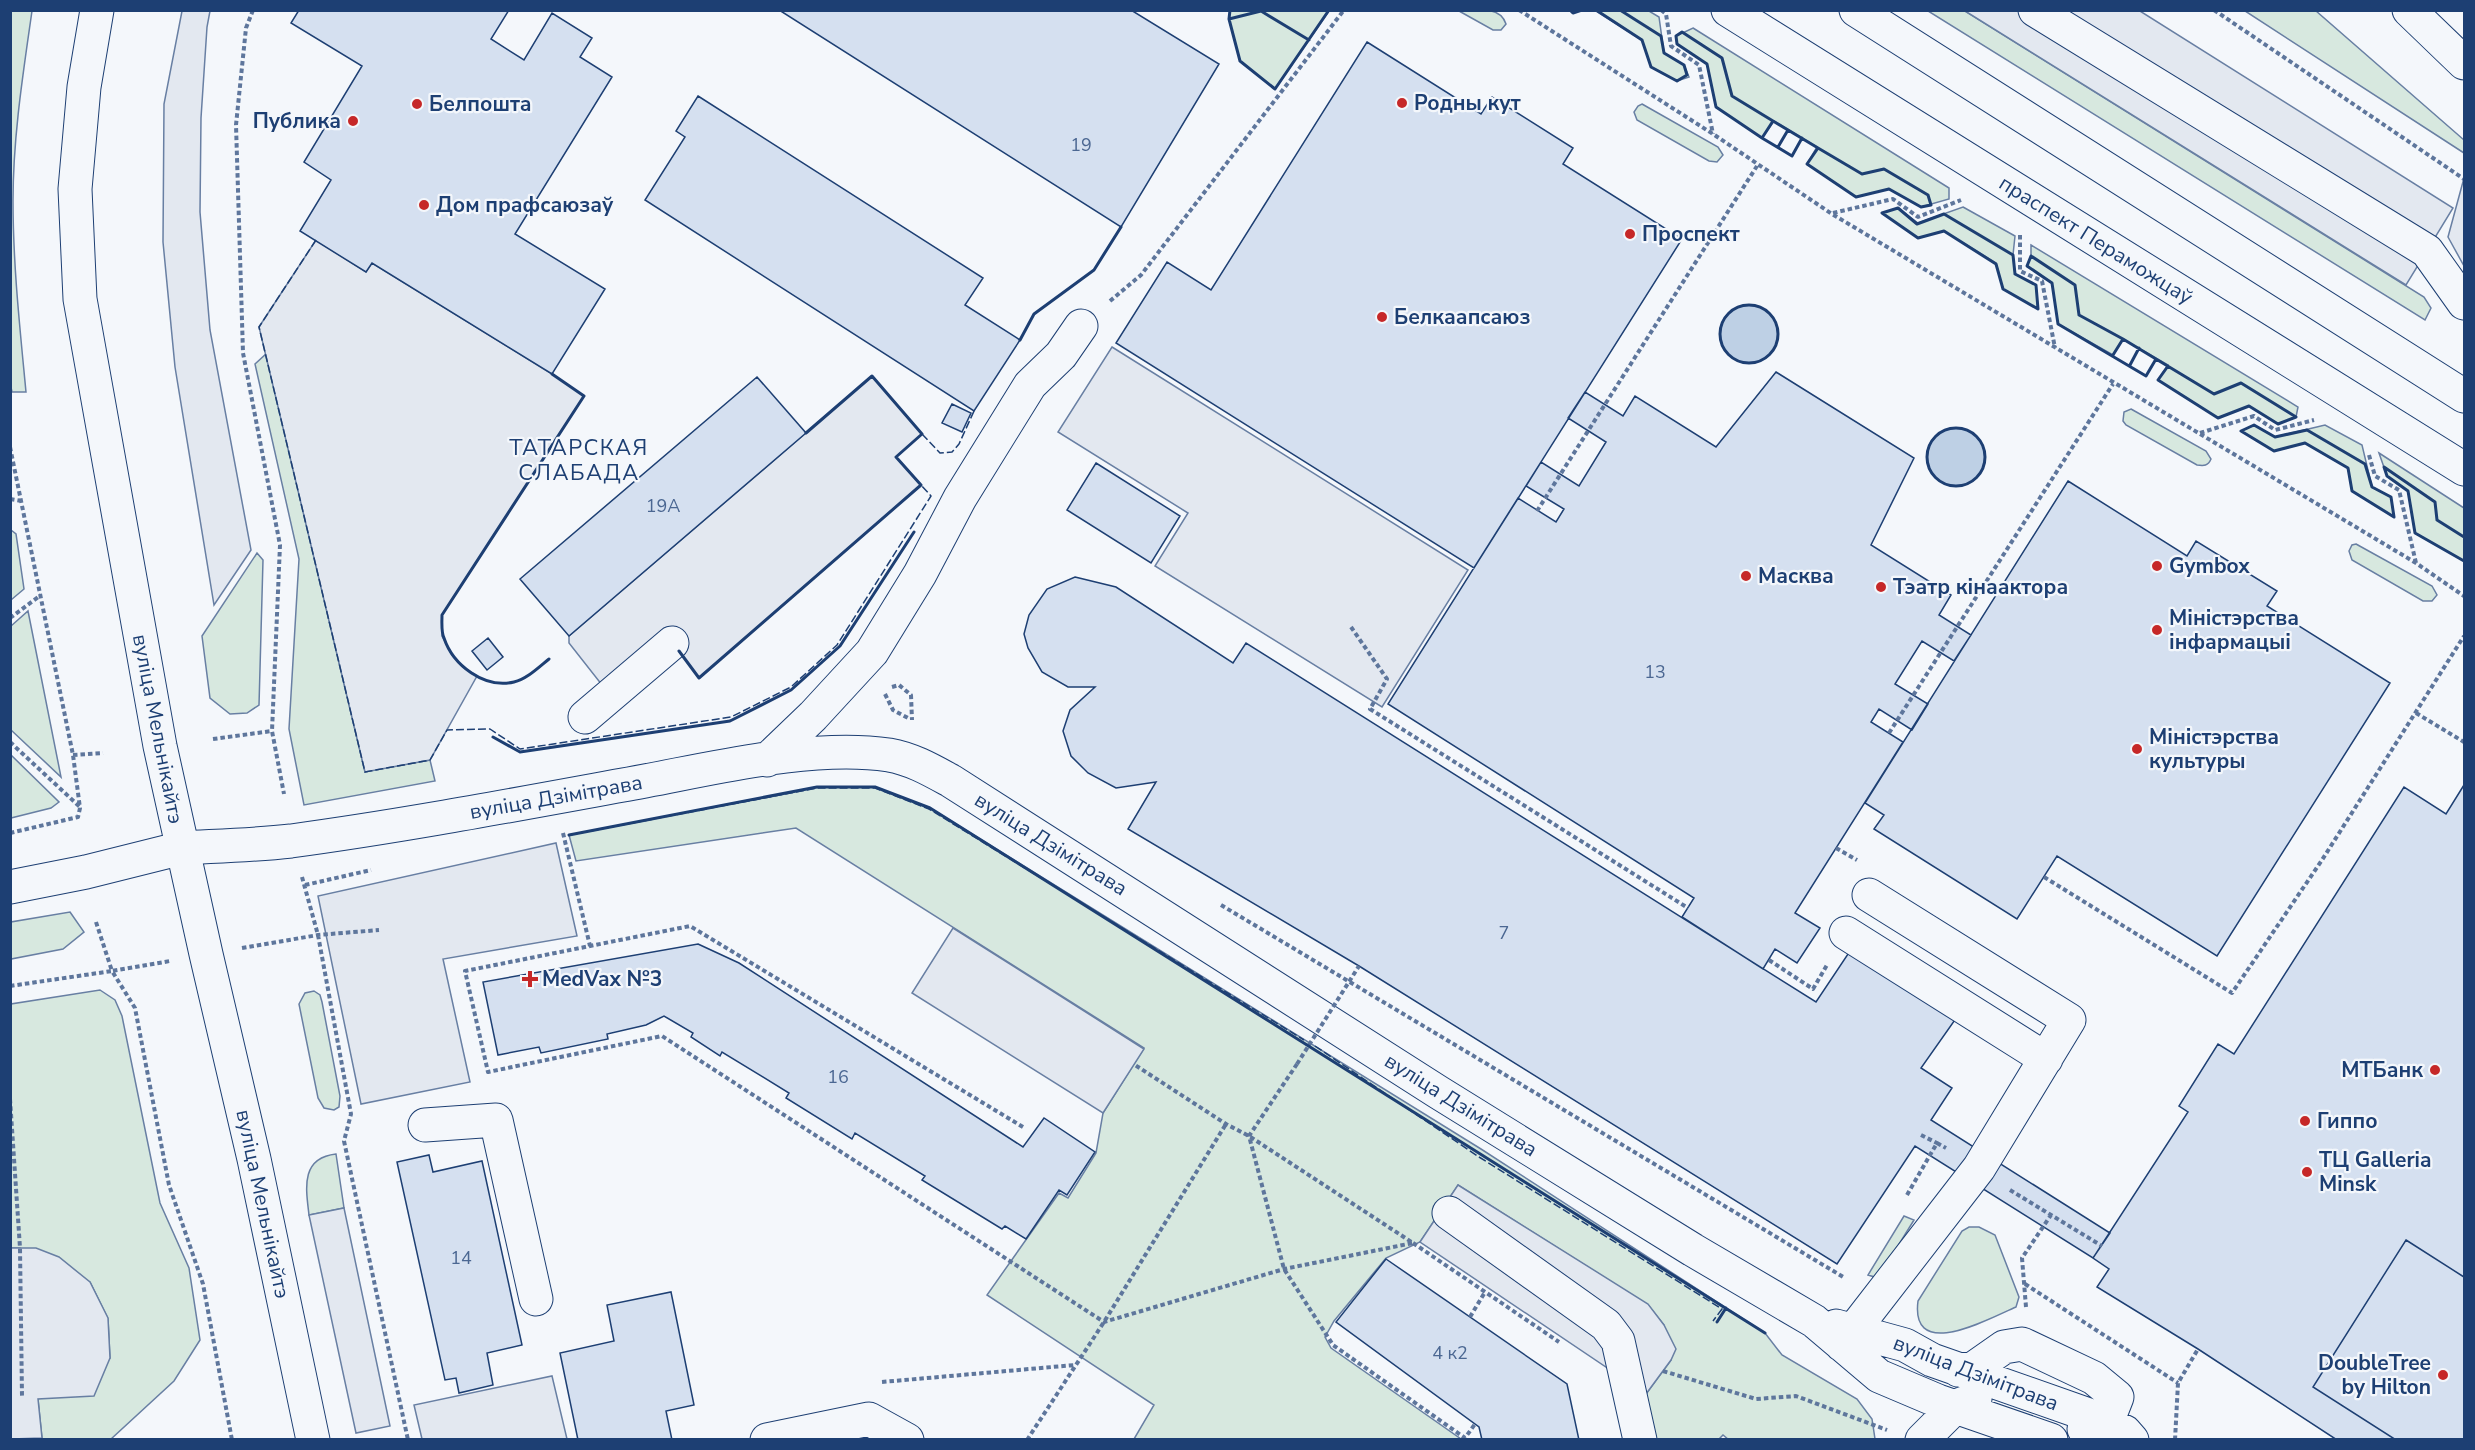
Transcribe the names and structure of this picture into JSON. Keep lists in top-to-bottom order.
{
  "streets": {
    "main road": ["праспект Пераможцаў", "вуліца Мельнікайтэ", "вуліца Дзімітрава"]
  },
  "crossings": [
    ["вуліца Мельнікайтэ", "вуліца Дзімітрава"]
  ],
  "districts": ["ТАТАРСКАЯ СЛАБАДА"],
  "places": {
    "other": [
      "Родны кут",
      "Белпошта",
      "Публика",
      "Дом прафсаюзаў",
      "Проспект",
      "Белкаапсаюз",
      "Gymbox",
      "Масква",
      "Тэатр кінаактора",
      "Міністэрства інфармацыі",
      "Міністэрства культуры",
      "МТБанк",
      "Гиппо",
      "ТЦ Galleria Minsk",
      "DoubleTree by Hilton"
    ],
    "health": ["MedVax №3"]
  },
  "house_numbers": [
    "19",
    "19А",
    "13",
    "7",
    "16",
    "14",
    "4 к2"
  ]
}
